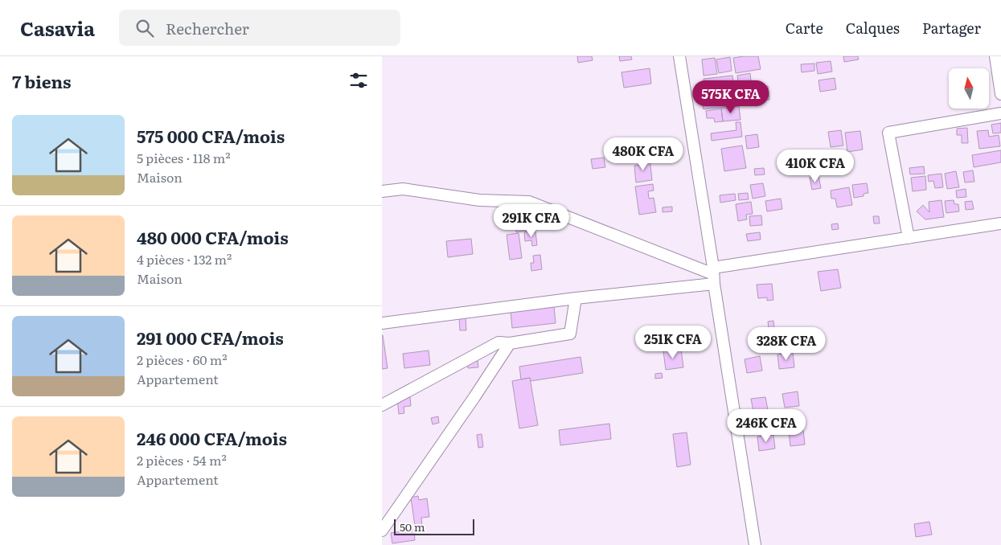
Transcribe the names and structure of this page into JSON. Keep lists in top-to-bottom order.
{
  "scale_bar": "50 m",
  "north": "top",
  "page": {
    "header": "Casavia",
    "search": "Rechercher",
    "nav": ["Carte", "Calques", "Partager"],
    "heading": "7 biens",
    "price": [
      "575K CFA",
      "480K CFA",
      "410K CFA",
      "291K CFA",
      "251K CFA",
      "328K CFA",
      "246K CFA"
    ],
    "list": [
      {
        "name": "575 000 CFA/mois",
        "note": "5 pièces · 118 m² · Maison"
      },
      {
        "name": "480 000 CFA/mois",
        "note": "4 pièces · 132 m² · Maison"
      },
      {
        "name": "291 000 CFA/mois",
        "note": "2 pièces · 60 m² · Appartement"
      },
      {
        "name": "246 000 CFA/mois",
        "note": "2 pièces · 54 m² · Appartement"
      }
    ],
    "scale": "50 m"
  }
}
